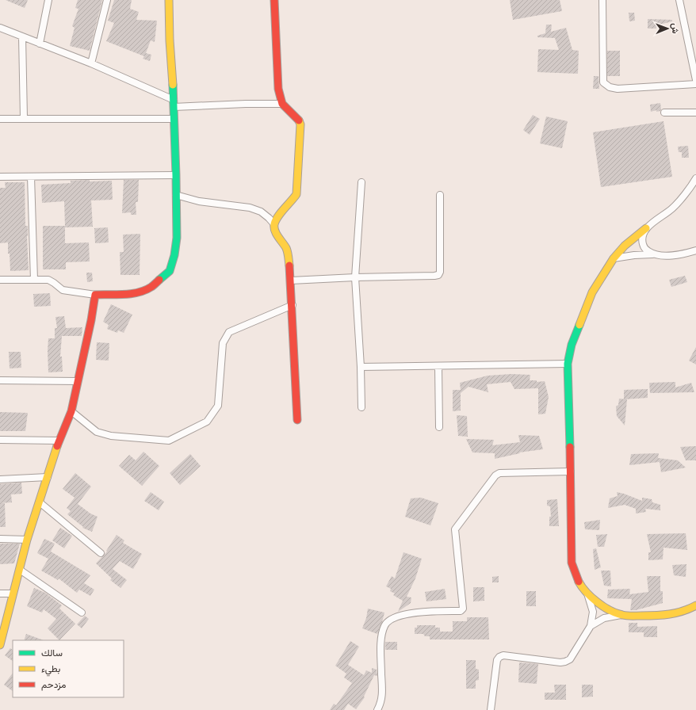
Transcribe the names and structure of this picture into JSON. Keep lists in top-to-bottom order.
{
  "legend": ["سالك", "بطيء", "مزدحم"],
  "north": "right"
}
